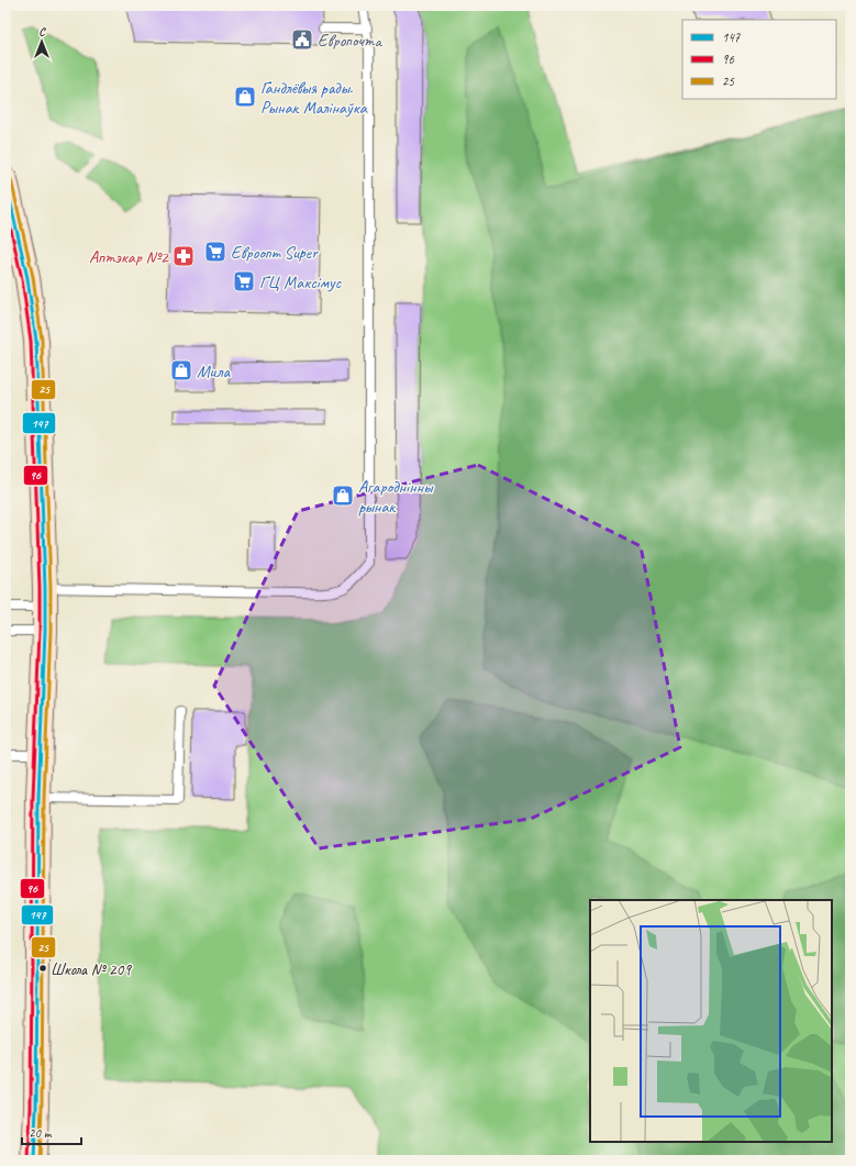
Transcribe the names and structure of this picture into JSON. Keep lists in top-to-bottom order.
{
  "places": {
    "public building": ["Европочта"],
    "shop": ["Гандлёвыя рады. Рынак Малінаўка", "Мила", "Агароднінны рынак"],
    "supermarket": ["Евроопт Super", "ГЦ Максімус"],
    "pharmacy": ["Аптэкар №2"],
    "other": ["Школа № 209"]
  },
  "lines": ["transit line 25", "transit line 147", "transit line 96"],
  "legend": ["147", "96", "25"],
  "scale_bar": "20 m",
  "north": "top"
}
